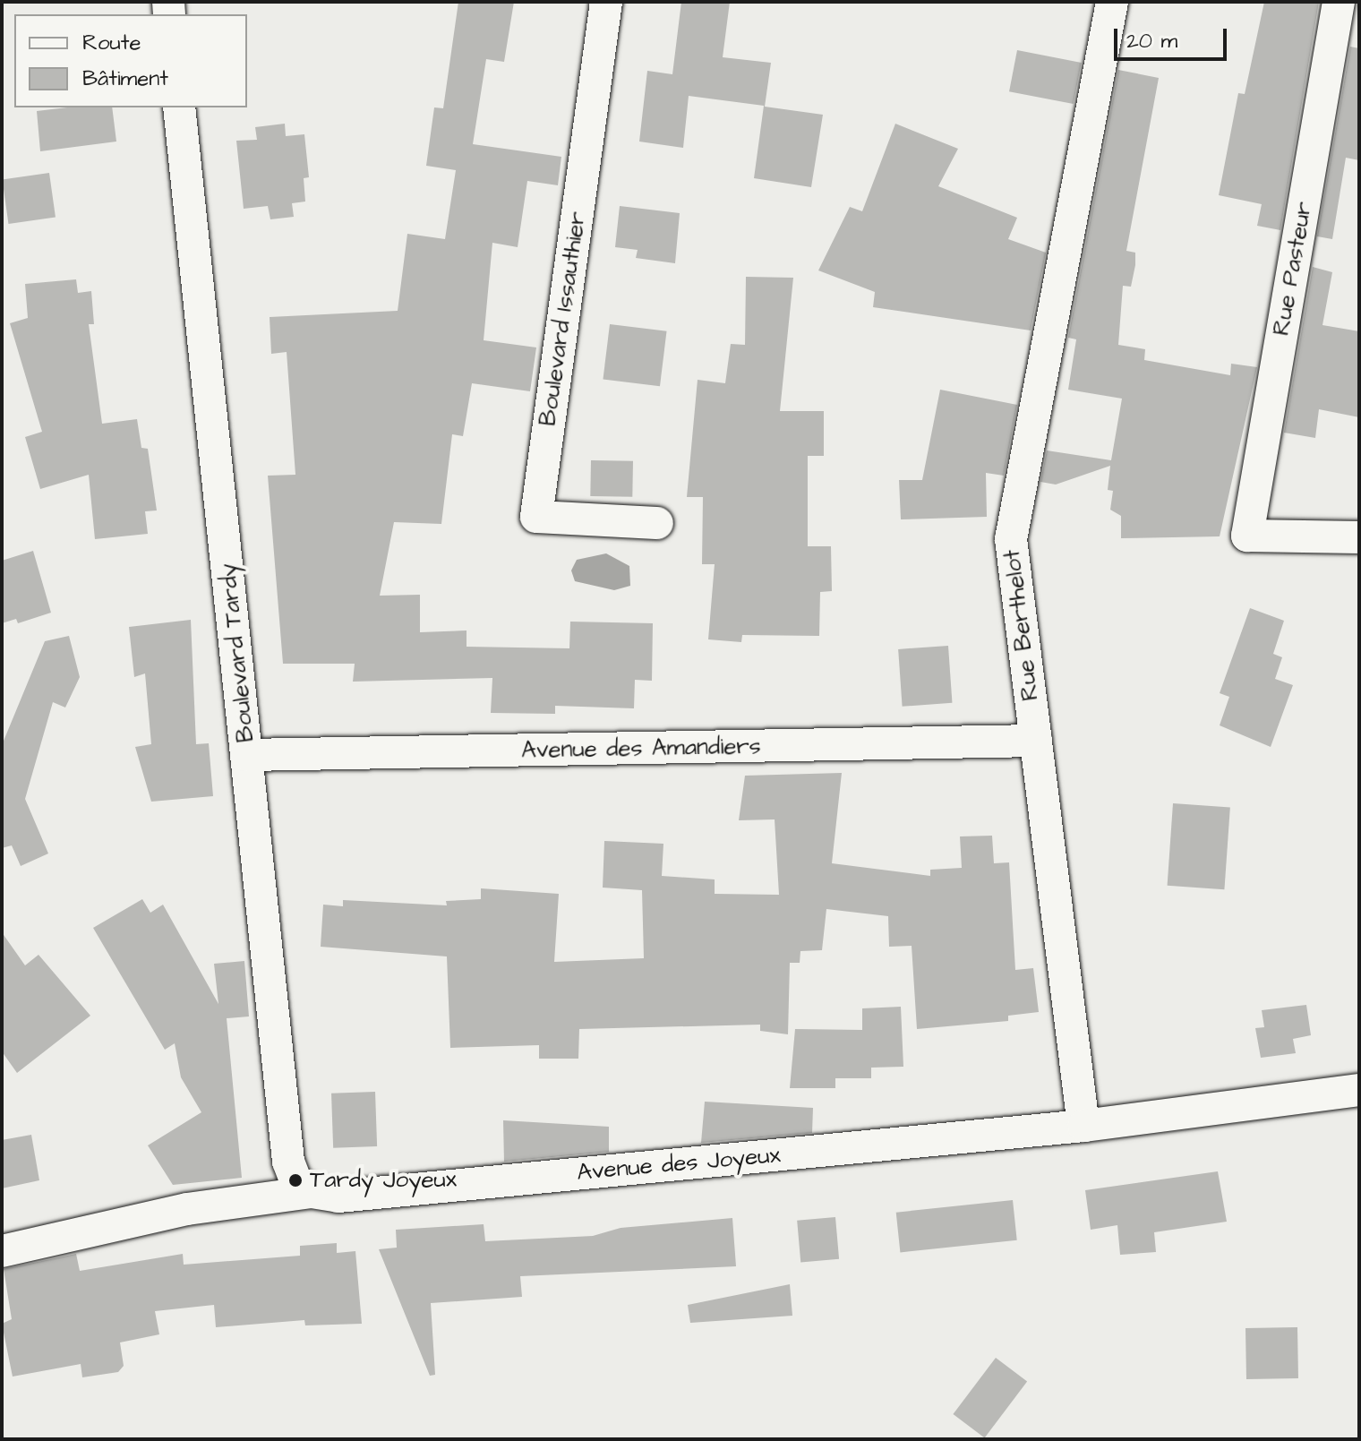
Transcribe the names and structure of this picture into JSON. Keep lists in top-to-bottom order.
{
  "streets": {
    "street": [
      "Rue Pasteur",
      "Boulevard Issauthier",
      "Rue Berthelot",
      "Boulevard Tardy",
      "Avenue des Amandiers",
      "Avenue des Joyeux"
    ]
  },
  "crossings": [
    ["Rue Berthelot", "Avenue des Amandiers"],
    ["Rue Berthelot", "Avenue des Joyeux"],
    ["Boulevard Tardy", "Avenue des Amandiers"],
    ["Boulevard Tardy", "Avenue des Joyeux"]
  ],
  "places": ["Tardy Joyeux"],
  "legend": ["Route", "Bâtiment"],
  "scale_bar": "20 m"
}
